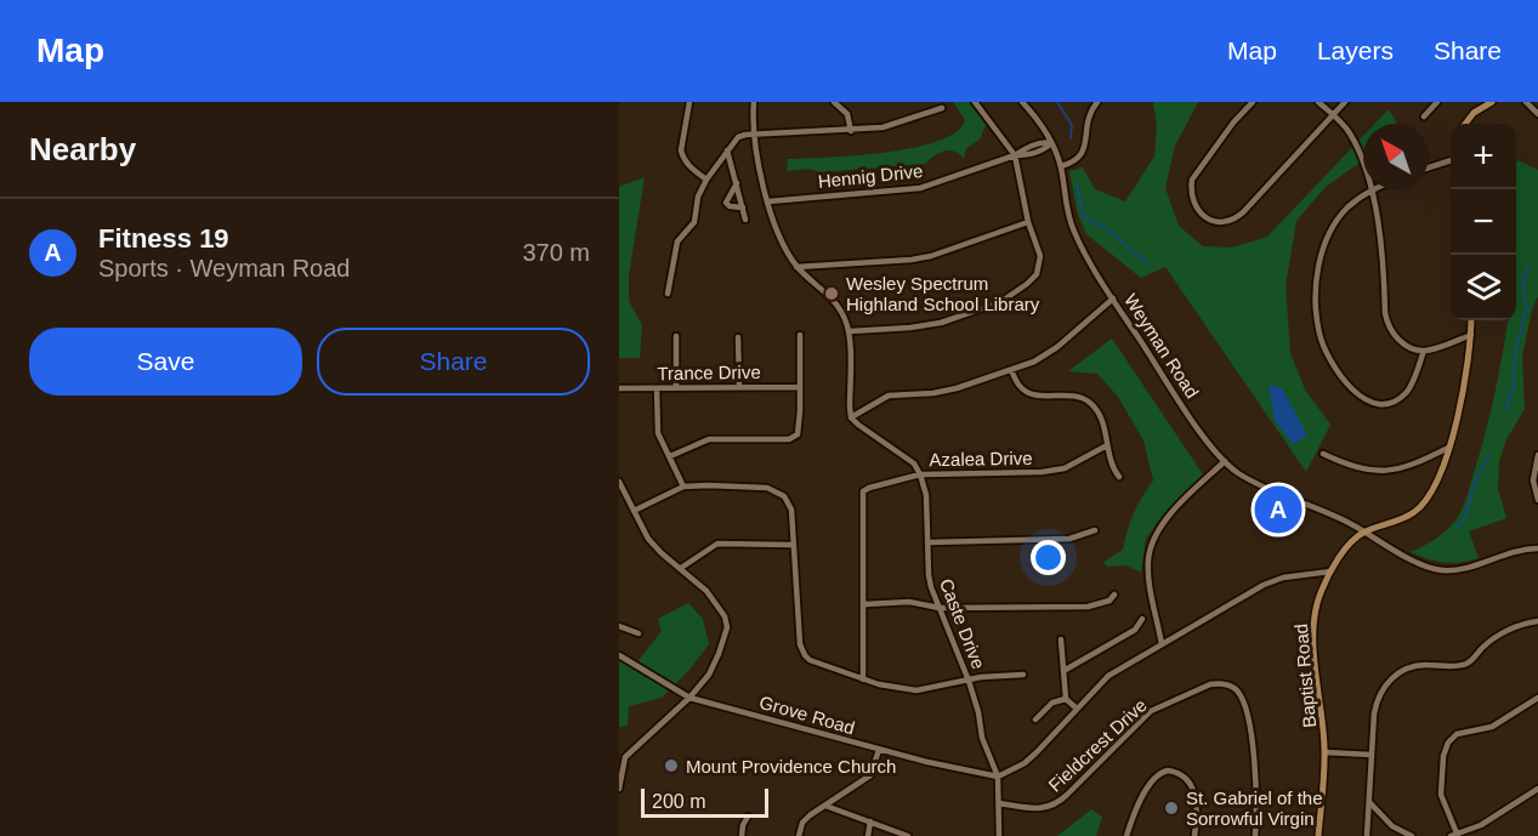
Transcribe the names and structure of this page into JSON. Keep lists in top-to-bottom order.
{
  "streets": {
    "main road": ["Baptist Road"],
    "street": [
      "Hennig Drive",
      "Weyman Road",
      "Trance Drive",
      "Azalea Drive",
      "Caste Drive",
      "Grove Road",
      "Fieldcrest Drive"
    ]
  },
  "crossings": [
    ["Hennig Drive", "Weyman Road"],
    ["Weyman Road", "Baptist Road"],
    ["Azalea Drive", "Caste Drive"],
    ["Caste Drive", "Grove Road"],
    ["Caste Drive", "Fieldcrest Drive"]
  ],
  "places": ["Wesley Spectrum Highland School Library", "Mount Providence Church", "St. Gabriel of the Sorrowful Virgin"],
  "scale_bar": "200 m",
  "north": "top left",
  "page": {
    "header": "Map",
    "nav": ["Map", "Layers", "Share"],
    "heading": "Nearby",
    "map_buttons": ["+", "−"],
    "list": [
      {
        "mark": "A",
        "name": "Fitness 19",
        "note": "Sports · Weyman Road",
        "value": "370 m"
      }
    ],
    "buttons": ["Save", "Share"],
    "pins": "A",
    "scale": "200 m"
  }
}
